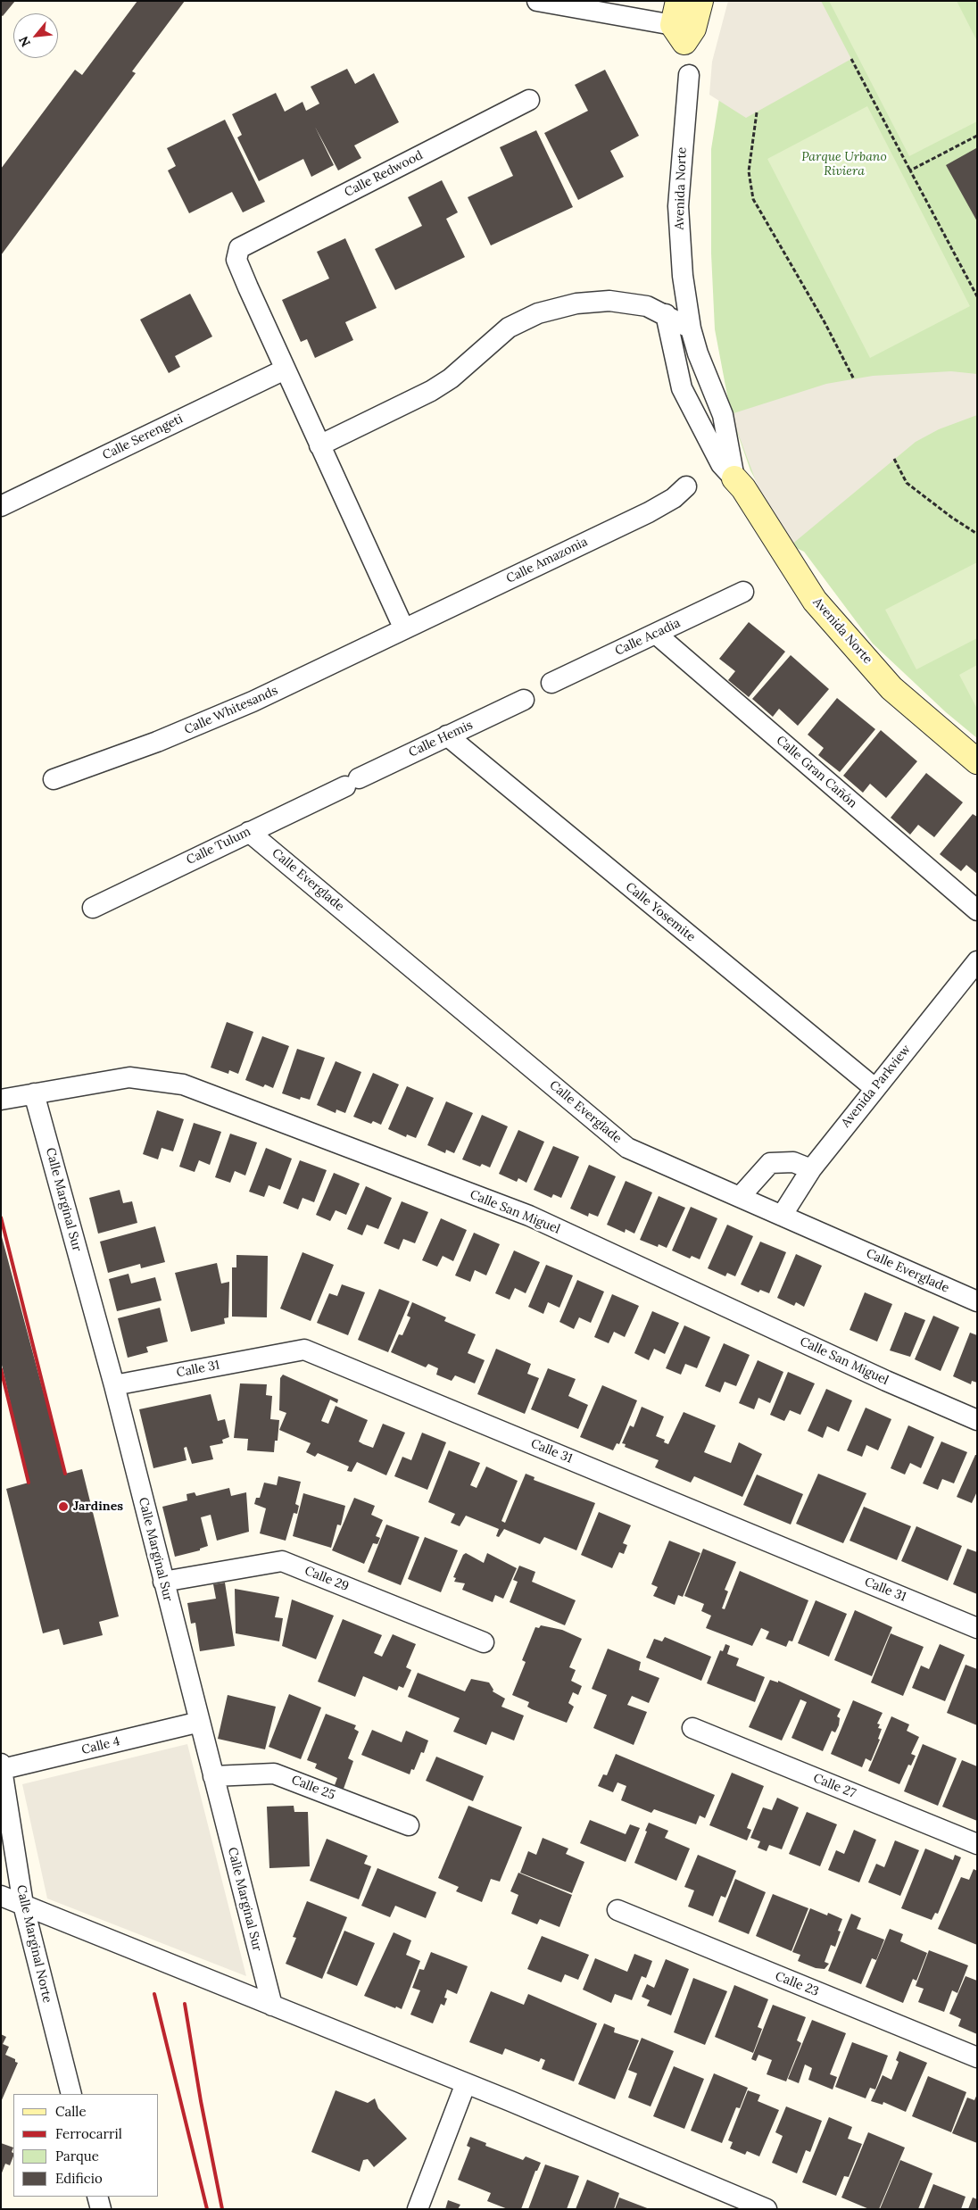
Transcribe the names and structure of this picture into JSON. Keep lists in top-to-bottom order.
{
  "streets": {
    "street": [
      "Calle Redwood",
      "Avenida Norte",
      "Calle Serengeti",
      "Calle Amazonia",
      "Calle Acadia",
      "Calle Whitesands",
      "Calle Hemis",
      "Calle Gran Cañón",
      "Calle Tulum",
      "Calle Everglade",
      "Calle Yosemite",
      "Avenida Parkview",
      "Calle Marginal Sur",
      "Calle San Miguel",
      "Calle 31",
      "Calle 29",
      "Calle 4",
      "Calle 27",
      "Calle 25",
      "Calle Marginal Norte",
      "Calle 23"
    ]
  },
  "crossings": [
    ["Calle Redwood", "Calle Serengeti"],
    ["Calle Amazonia", "Calle Whitesands"],
    ["Calle Acadia", "Calle Gran Cañón"],
    ["Calle Hemis", "Calle Tulum"],
    ["Calle Hemis", "Calle Yosemite"],
    ["Calle Tulum", "Calle Everglade"],
    ["Calle Everglade", "Avenida Parkview"],
    ["Calle Yosemite", "Avenida Parkview"],
    ["Calle Marginal Sur", "Calle San Miguel"],
    ["Calle Marginal Sur", "Calle 31"],
    ["Calle Marginal Sur", "Calle 29"],
    ["Calle Marginal Sur", "Calle 4"],
    ["Calle Marginal Sur", "Calle 25"],
    ["Calle 4", "Calle Marginal Norte"]
  ],
  "parks": ["Parque Urbano Riviera"],
  "places": ["Jardines"],
  "legend": [
    "Calle",
    "Ferrocarril",
    "Parque",
    "Edificio"
  ],
  "north": "bottom left"
}
